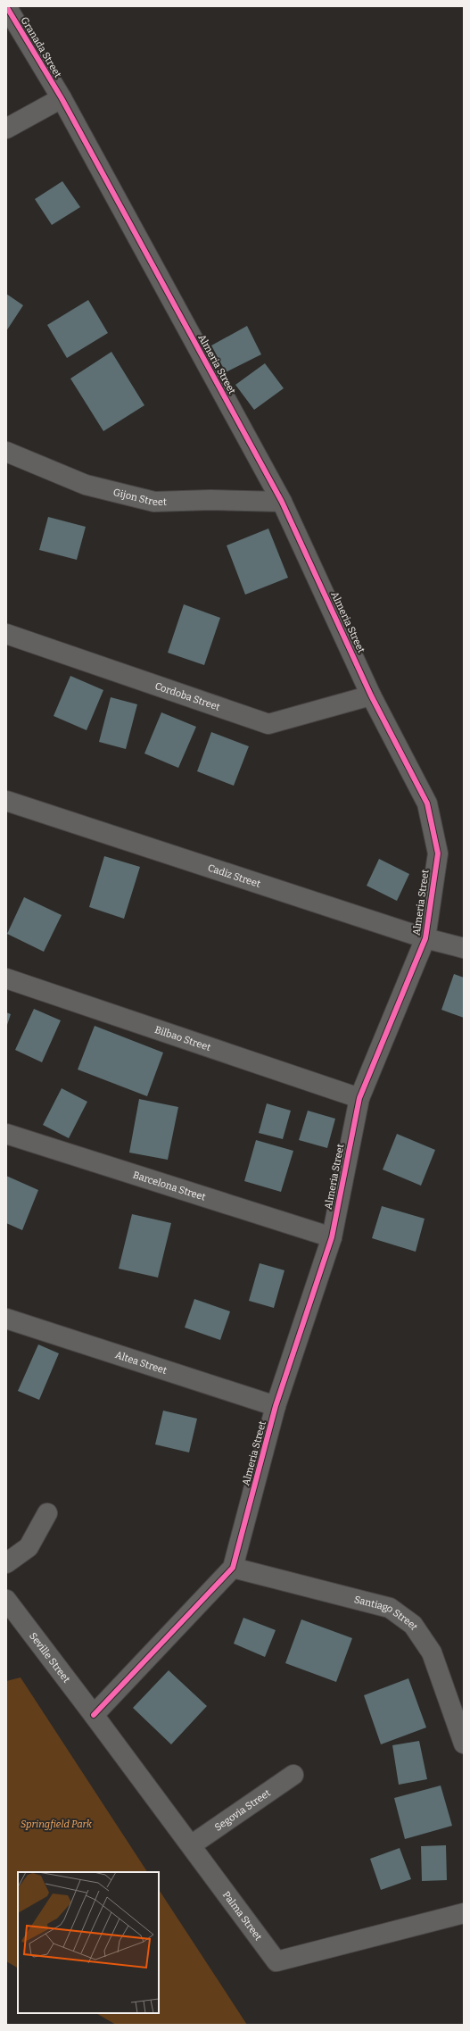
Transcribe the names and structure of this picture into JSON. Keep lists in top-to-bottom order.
{
  "streets": {
    "street": [
      "Granada Street",
      "Almeria Street",
      "Gijon Street",
      "Cordoba Street",
      "Cadiz Street",
      "Bilbao Street",
      "Barcelona Street",
      "Altea Street",
      "Santiago Street",
      "Seville Street",
      "Segovia Street",
      "Palma Street"
    ]
  },
  "crossings": [
    ["Granada Street", "Almeria Street"],
    ["Almeria Street", "Gijon Street"],
    ["Almeria Street", "Cordoba Street"],
    ["Almeria Street", "Cadiz Street"],
    ["Almeria Street", "Bilbao Street"],
    ["Almeria Street", "Barcelona Street"],
    ["Almeria Street", "Altea Street"],
    ["Almeria Street", "Santiago Street"],
    ["Almeria Street", "Seville Street"],
    ["Almeria Street", "Palma Street"],
    ["Seville Street", "Palma Street"],
    ["Segovia Street", "Palma Street"]
  ],
  "parks": ["Springfield Park"]
}
